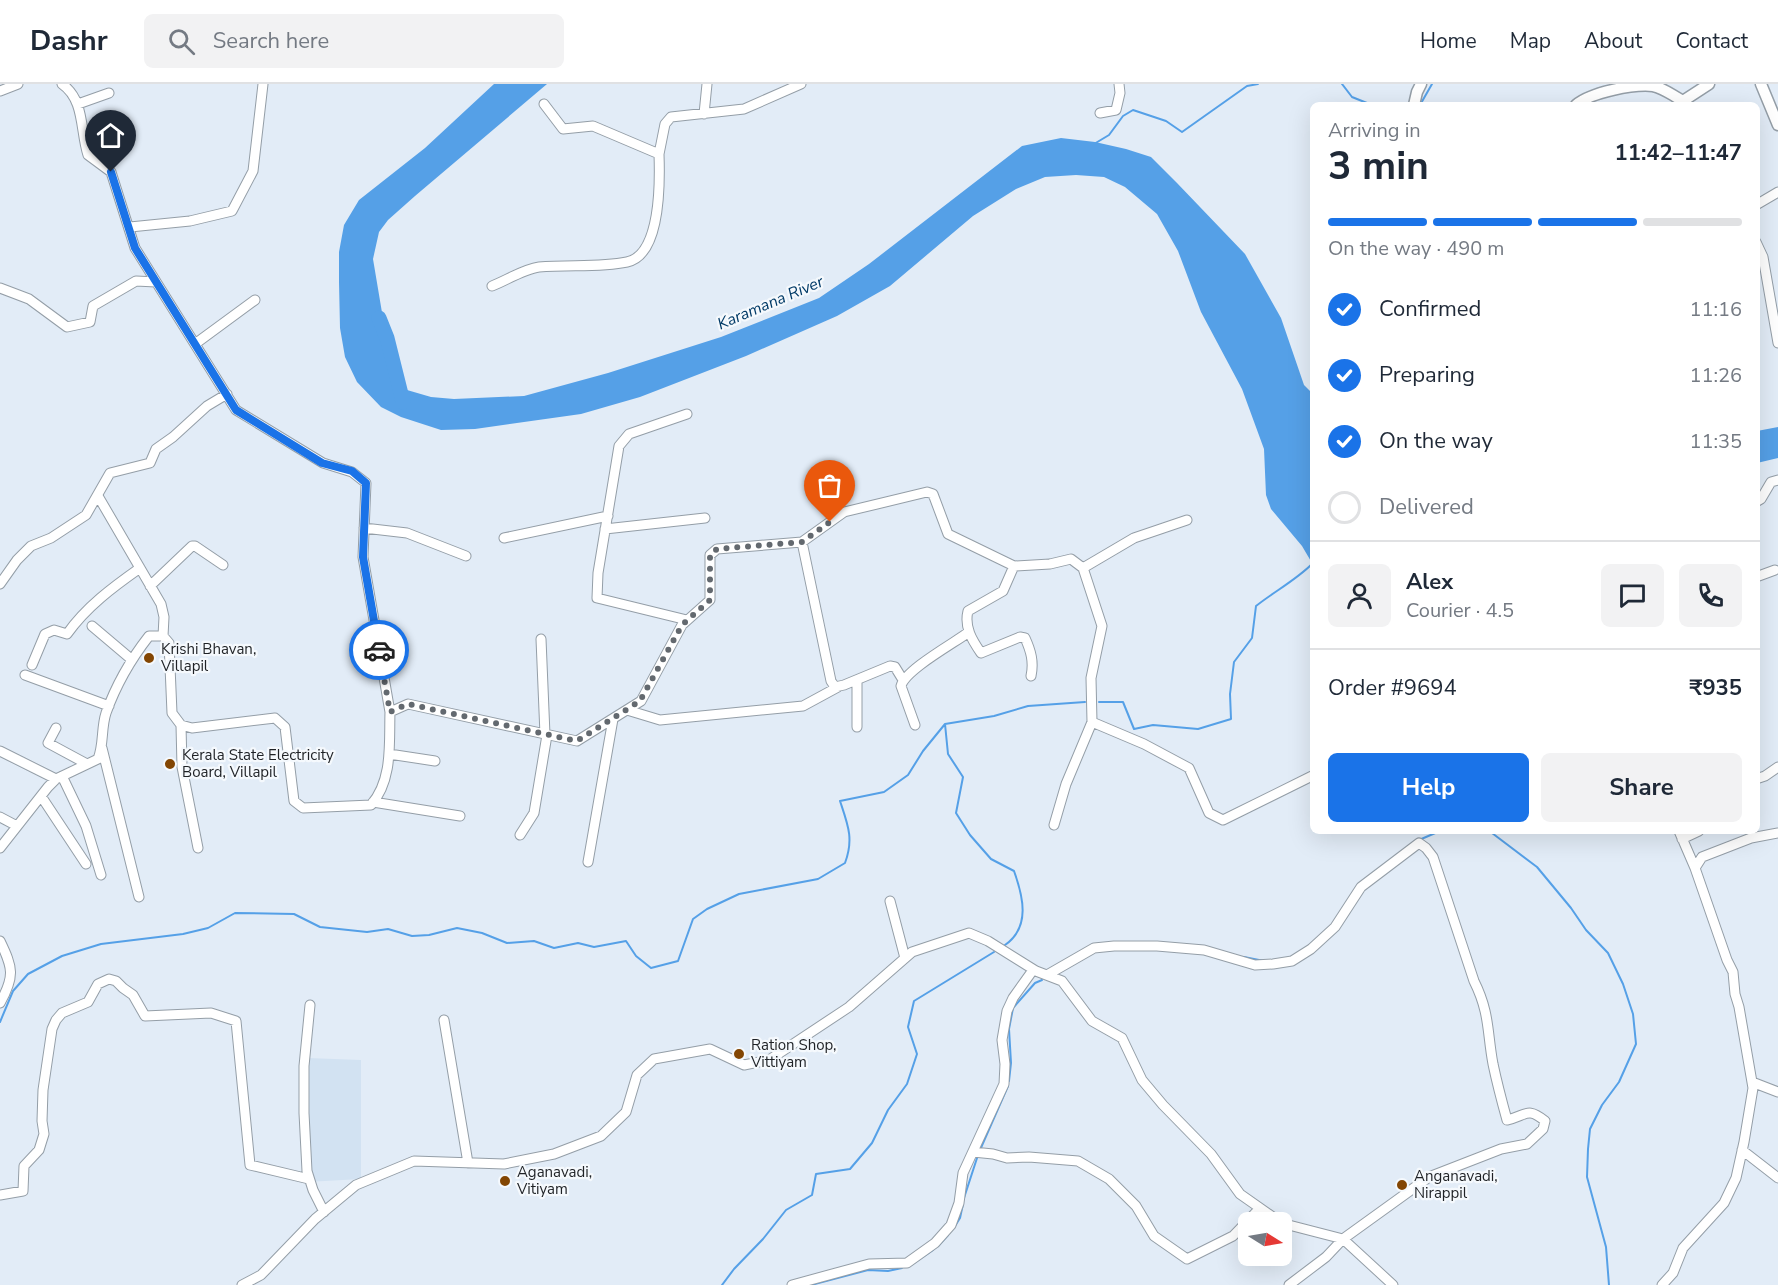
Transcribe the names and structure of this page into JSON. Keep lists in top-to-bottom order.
{
  "water": ["Karamana River"],
  "places": [
    "Krishi Bhavan, Villapil",
    "Kerala State Electricity Board, Villapil",
    "Ration Shop, Vittiyam",
    "Aganavadi, Vitiyam",
    "Anganavadi, Nirappil"
  ],
  "north": "right",
  "page": {
    "header": "Dashr",
    "search": "Search here",
    "nav": [
      "Home",
      "Map",
      "About",
      "Contact"
    ],
    "heading": ["3 min", "Arriving in", "11:42–11:47"],
    "panel": [
      "Alex",
      "Courier · 4.5",
      "Order #9694",
      "₹935"
    ],
    "bar": "On the way · 490 m",
    "list": [
      ["Confirmed", "11:16"],
      ["Preparing", "11:26"],
      ["On the way", "11:35"],
      "Delivered"
    ],
    "buttons": ["Help", "Share"]
  }
}
